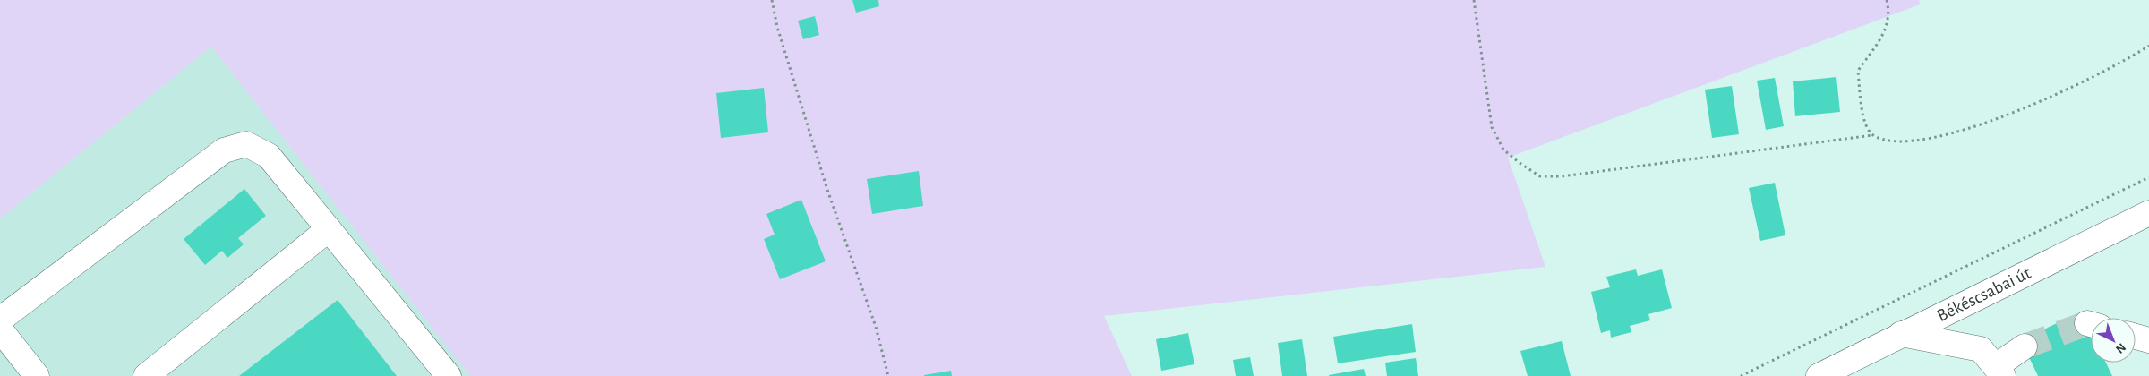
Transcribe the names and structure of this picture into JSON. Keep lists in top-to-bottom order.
{
  "streets": {
    "street": ["Békéscsabai út"]
  },
  "north": "bottom right"
}
